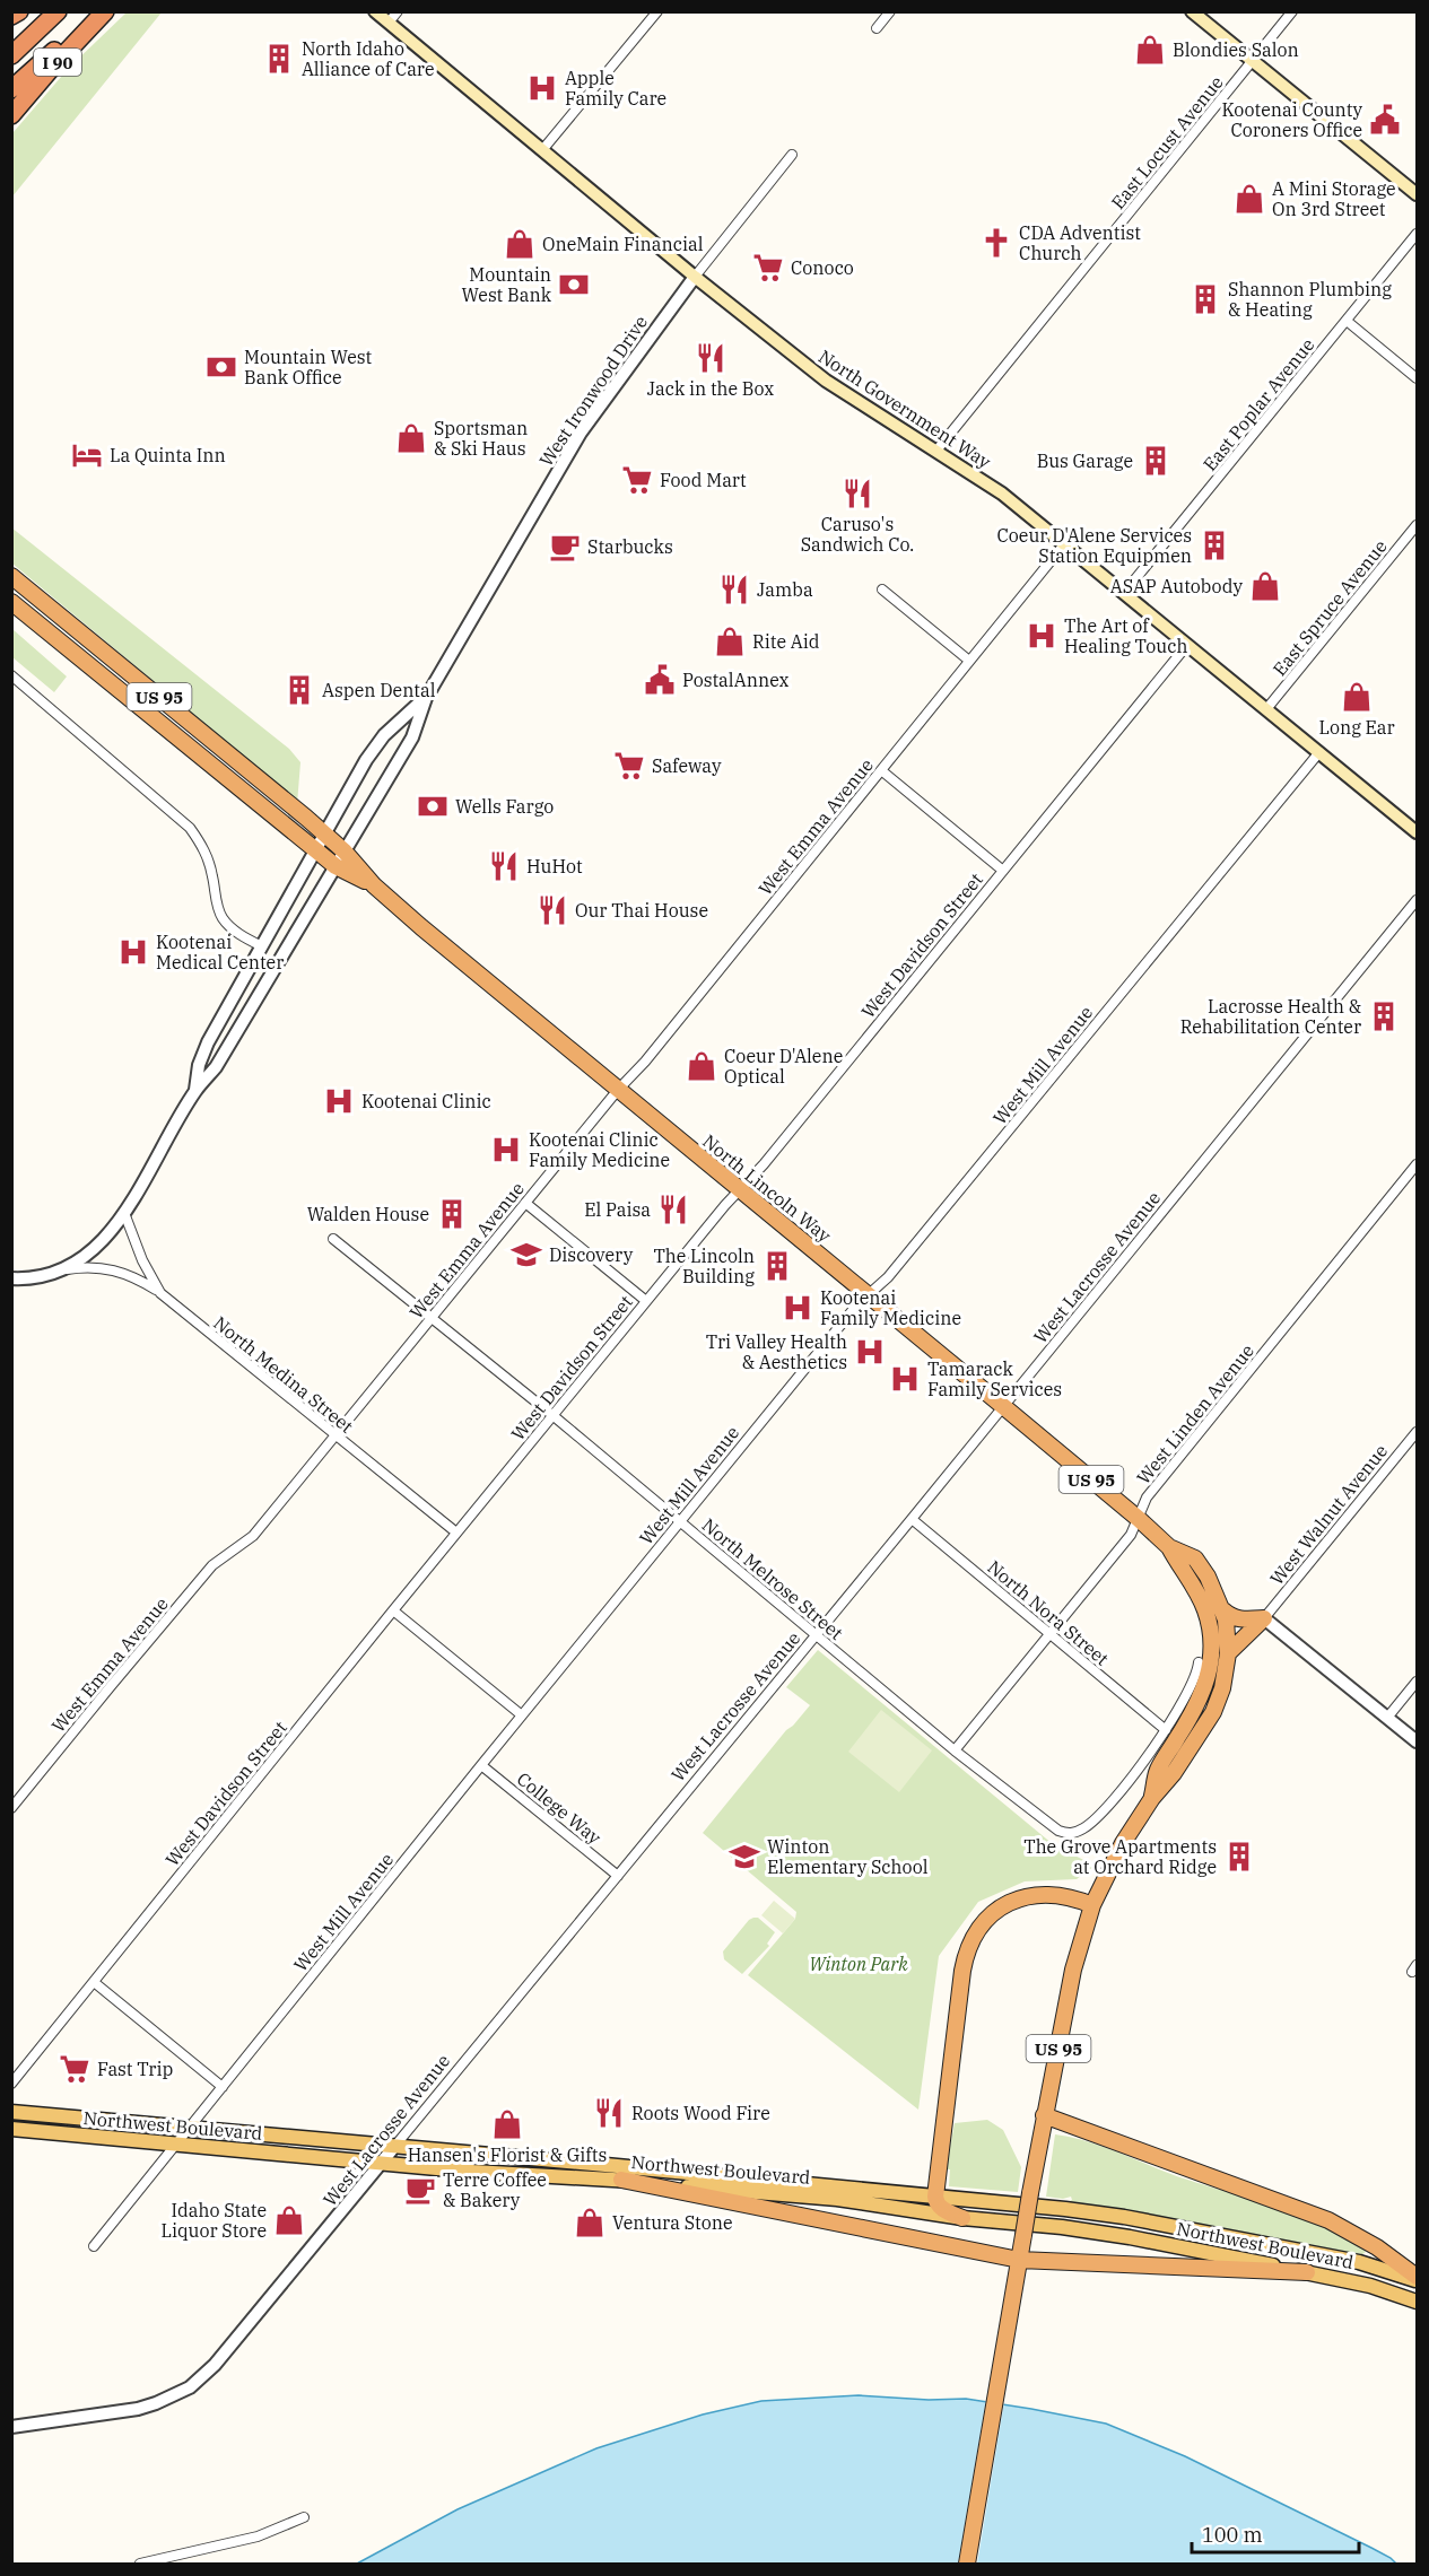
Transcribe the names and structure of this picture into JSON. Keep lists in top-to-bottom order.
{
  "streets": {
    "highway": ["I 90", "US 95", "North Lincoln Way"],
    "main road": ["North Government Way", "Northwest Boulevard"],
    "street": [
      "East Locust Avenue",
      "West Ironwood Drive",
      "East Poplar Avenue",
      "East Spruce Avenue",
      "West Emma Avenue",
      "West Davidson Street",
      "West Mill Avenue",
      "West Lacrosse Avenue",
      "North Medina Street",
      "West Linden Avenue",
      "West Walnut Avenue",
      "North Melrose Street",
      "North Nora Street",
      "College Way"
    ]
  },
  "crossings": [
    ["East Locust Avenue", "North Government Way"],
    ["West Ironwood Drive", "North Government Way"],
    ["West Ironwood Drive", "US 95"],
    ["West Ironwood Drive", "North Lincoln Way"],
    ["West Ironwood Drive", "North Medina Street"],
    ["East Poplar Avenue", "North Government Way"],
    ["North Government Way", "East Spruce Avenue"],
    ["North Government Way", "West Emma Avenue"],
    ["North Government Way", "West Davidson Street"],
    ["North Government Way", "West Mill Avenue"],
    ["US 95", "North Lincoln Way"],
    ["US 95", "West Linden Avenue"],
    ["West Emma Avenue", "North Lincoln Way"],
    ["West Emma Avenue", "North Medina Street"],
    ["West Emma Avenue", "North Melrose Street"],
    ["West Davidson Street", "North Lincoln Way"],
    ["West Davidson Street", "North Medina Street"],
    ["West Davidson Street", "North Melrose Street"],
    ["West Mill Avenue", "North Lincoln Way"],
    ["West Mill Avenue", "North Melrose Street"],
    ["West Mill Avenue", "College Way"],
    ["West Mill Avenue", "Northwest Boulevard"],
    ["North Lincoln Way", "West Lacrosse Avenue"],
    ["North Lincoln Way", "West Linden Avenue"],
    ["West Lacrosse Avenue", "North Melrose Street"],
    ["West Lacrosse Avenue", "North Nora Street"],
    ["West Lacrosse Avenue", "College Way"],
    ["West Lacrosse Avenue", "Northwest Boulevard"],
    ["West Linden Avenue", "North Melrose Street"],
    ["West Linden Avenue", "North Nora Street"],
    ["North Melrose Street", "North Nora Street"]
  ],
  "parks": ["Winton Park"],
  "places": {
    "shop": [
      "Blondies Salon",
      "A Mini Storage On 3rd Street",
      "OneMain Financial",
      "Sportsman & Ski Haus",
      "ASAP Autobody",
      "Rite Aid",
      "Long Ear",
      "Coeur D'Alene Optical",
      "Hansen's Florist & Gifts",
      "Idaho State Liquor Store",
      "Ventura Stone"
    ],
    "building": [
      "North Idaho Alliance of Care",
      "Shannon Plumbing & Heating",
      "Bus Garage",
      "Coeur D'Alene Services Station Equipmen",
      "Aspen Dental",
      "Lacrosse Health & Rehabilitation Center",
      "Walden House",
      "The Lincoln Building",
      "The Grove Apartments at Orchard Ridge"
    ],
    "hospital": [
      "Apple Family Care",
      "The Art of Healing Touch",
      "Kootenai Medical Center",
      "Kootenai Clinic",
      "Kootenai Clinic Family Medicine",
      "Kootenai Family Medicine",
      "Tri Valley Health & Aesthetics",
      "Tamarack Family Services"
    ],
    "public building": ["Kootenai County Coroners Office", "PostalAnnex"],
    "church": ["CDA Adventist Church"],
    "supermarket": [
      "Conoco",
      "Food Mart",
      "Safeway",
      "Fast Trip"
    ],
    "bank": ["Mountain West Bank", "Mountain West Bank Office", "Wells Fargo"],
    "restaurant": [
      "Jack in the Box",
      "Caruso's Sandwich Co.",
      "Jamba",
      "HuHot",
      "Our Thai House",
      "El Paisa",
      "Roots Wood Fire"
    ],
    "hotel": ["La Quinta Inn"],
    "cafe": ["Starbucks", "Terre Coffee & Bakery"],
    "school or university": ["Discovery", "Winton Elementary School"]
  },
  "scale_bar": "100 m"
}
